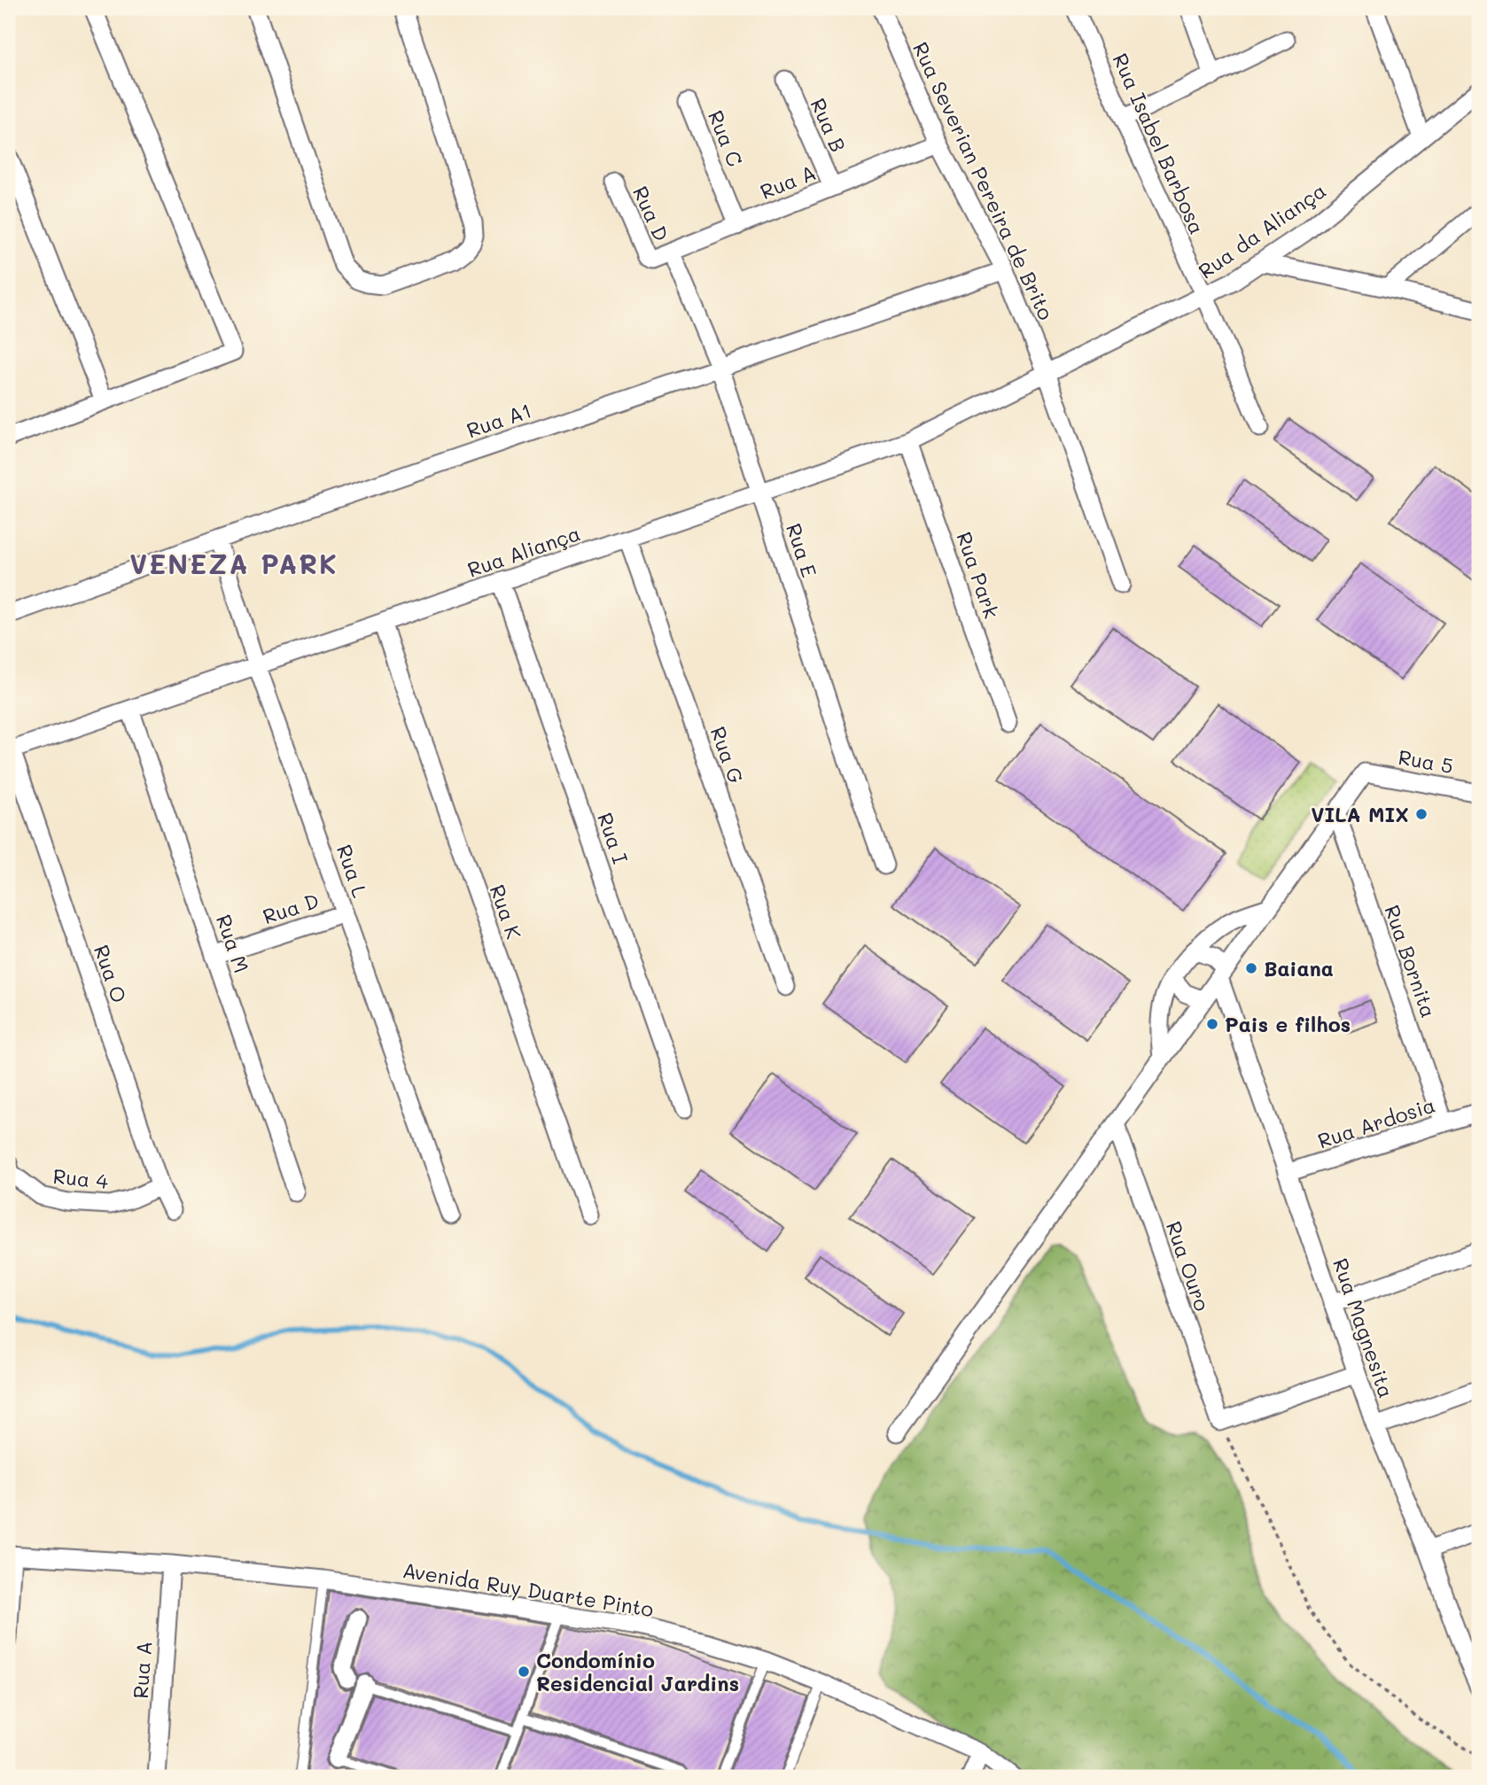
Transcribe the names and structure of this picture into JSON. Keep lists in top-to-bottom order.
{
  "streets": {
    "street": [
      "Rua B",
      "Rua C",
      "Rua Isabel Barbosa",
      "Rua Severian Pereira de Brito",
      "Rua A",
      "Rua D",
      "Rua da Aliança",
      "Rua A1",
      "Rua E",
      "Rua Aliança",
      "Rua Park",
      "Rua G",
      "Rua 5",
      "Rua I",
      "Rua L",
      "Rua K",
      "Rua M",
      "Rua Bornita",
      "Rua O",
      "Rua Ardosia",
      "Rua 4",
      "Rua Ouro",
      "Rua Magnesita",
      "Avenida Ruy Duarte Pinto"
    ]
  },
  "crossings": [
    ["Rua B", "Rua A"],
    ["Rua C", "Rua A"],
    ["Rua Isabel Barbosa", "Rua da Aliança"],
    ["Rua Severian Pereira de Brito", "Rua A"],
    ["Rua Severian Pereira de Brito", "Rua da Aliança"],
    ["Rua Severian Pereira de Brito", "Rua A1"],
    ["Rua Severian Pereira de Brito", "Rua Aliança"],
    ["Rua A", "Rua D"],
    ["Rua A", "Rua E"],
    ["Rua A", "Avenida Ruy Duarte Pinto"],
    ["Rua D", "Rua L"],
    ["Rua D", "Rua M"],
    ["Rua da Aliança", "Rua Aliança"],
    ["Rua A1", "Rua E"],
    ["Rua A1", "Rua L"],
    ["Rua E", "Rua Aliança"],
    ["Rua Aliança", "Rua Park"],
    ["Rua Aliança", "Rua G"],
    ["Rua Aliança", "Rua I"],
    ["Rua Aliança", "Rua L"],
    ["Rua Aliança", "Rua K"],
    ["Rua Aliança", "Rua M"],
    ["Rua Aliança", "Rua O"],
    ["Rua 5", "Rua Bornita"],
    ["Rua Bornita", "Rua Ardosia"],
    ["Rua O", "Rua 4"],
    ["Rua Ardosia", "Rua Magnesita"]
  ],
  "districts": ["VENEZA PARK"],
  "places": [
    "VILA MIX",
    "Baiana",
    "Pais e filhos",
    "Condomínio Residencial Jardins"
  ]
}
